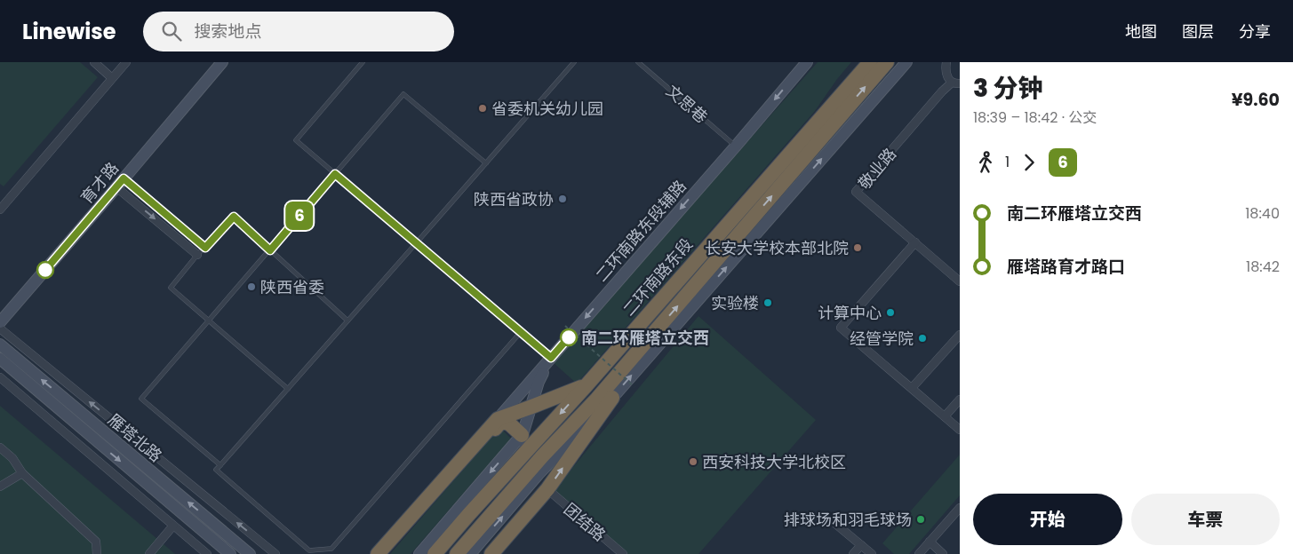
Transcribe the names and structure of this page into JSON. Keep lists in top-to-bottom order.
{
  "streets": {
    "highway": ["二环南路东段"],
    "main road": ["育才路", "二环南路东段辅路", "雁塔北路"],
    "street": ["敬业路", "团结路"],
    "lane": ["文思巷"]
  },
  "crossings": [
    ["文思巷", "二环南路东段辅路"]
  ],
  "places": [
    "省委机关幼儿园",
    "陕西省政协",
    "长安大学校本部北院",
    "陕西省委",
    "实验楼",
    "计算中心",
    "南二环雁塔立交西",
    "经管学院",
    "西安科技大学北校区",
    "排球场和羽毛球场"
  ],
  "lines": ["bus line 6"],
  "page": {
    "header": "Linewise",
    "search": "搜索地点",
    "nav": ["地图", "图层", "分享"],
    "on_map": "6",
    "heading": ["3 分钟", "18:39 – 18:42 · 公交", "¥9.60"],
    "legs": ["1", "6"],
    "list": [
      {
        "name": "南二环雁塔立交西",
        "value": "18:40"
      },
      {
        "name": "雁塔路育才路口",
        "value": "18:42"
      }
    ],
    "buttons": ["开始", "车票"]
  }
}
